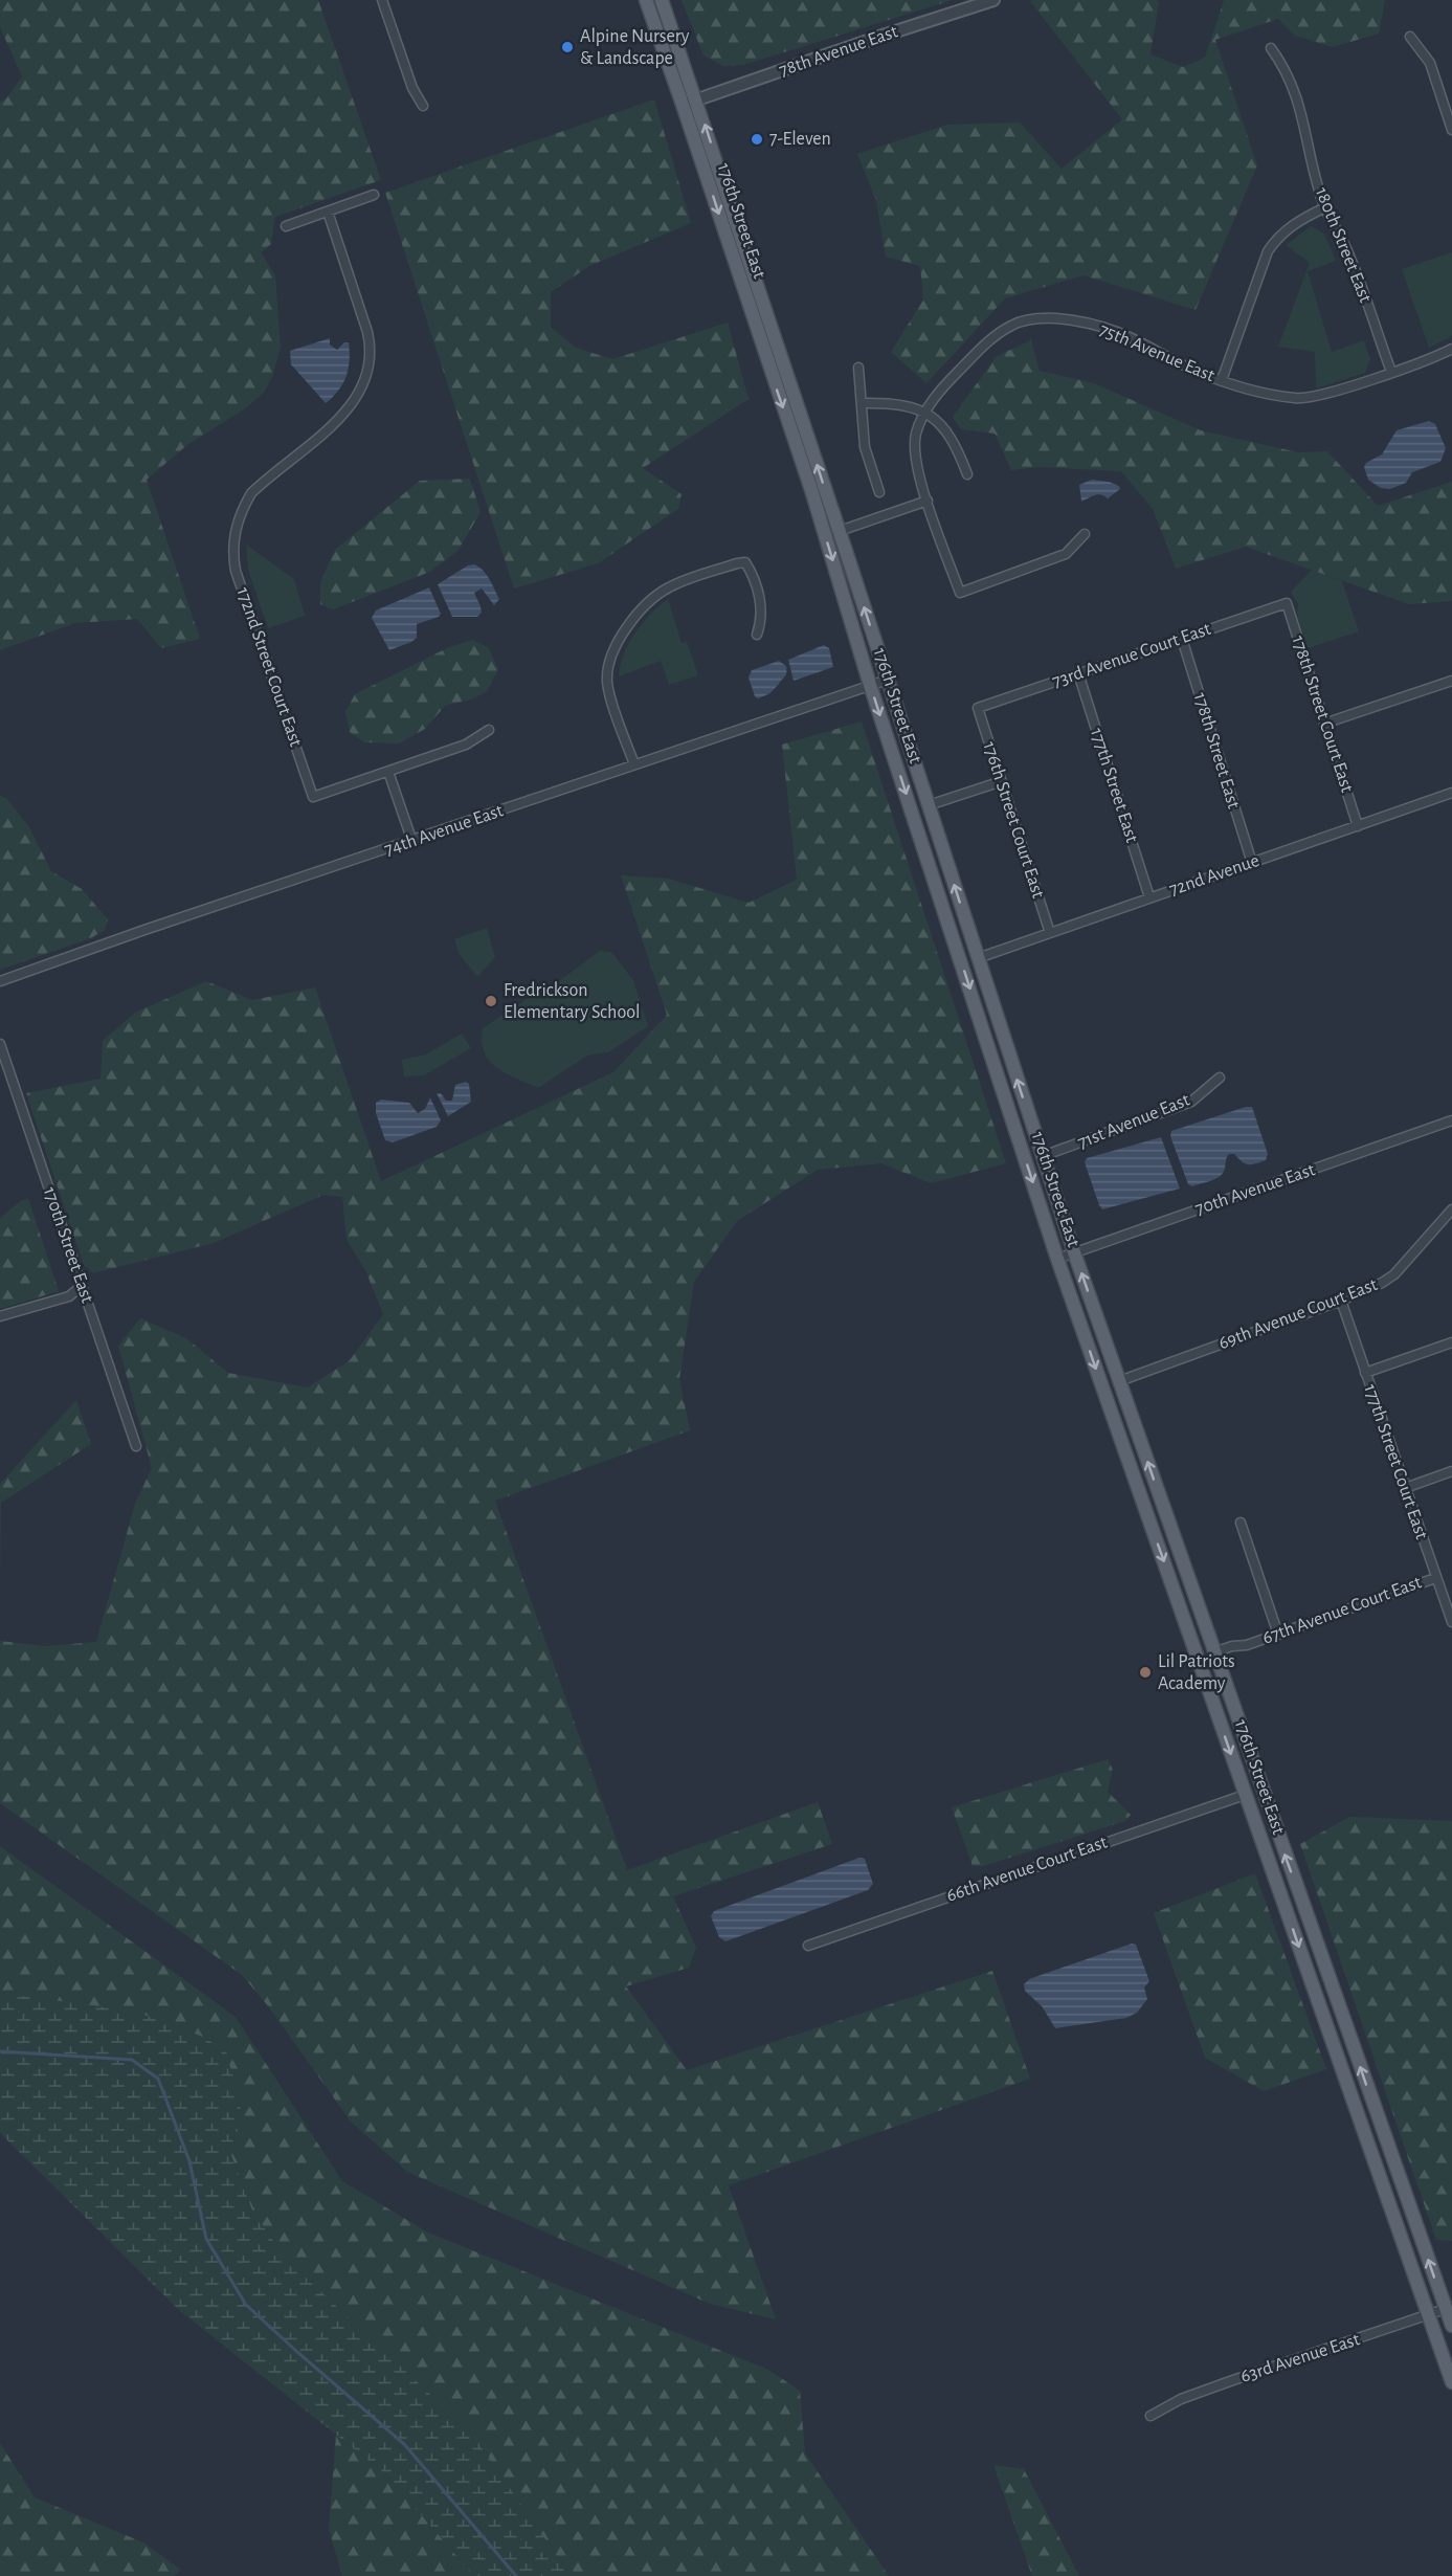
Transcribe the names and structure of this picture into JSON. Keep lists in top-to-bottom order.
{
  "streets": {
    "main road": ["176th Street East"],
    "street": [
      "78th Avenue East",
      "180th Street East",
      "75th Avenue East",
      "73rd Avenue Court East",
      "172nd Street Court East",
      "178th Street Court East",
      "178th Street East",
      "177th Street East",
      "176th Street Court East",
      "74th Avenue East",
      "72nd Avenue",
      "71st Avenue East",
      "70th Avenue East",
      "170th Street East",
      "69th Avenue Court East",
      "177th Street Court East",
      "67th Avenue Court East",
      "66th Avenue Court East",
      "63rd Avenue East"
    ]
  },
  "crossings": [
    ["78th Avenue East", "176th Street East"],
    ["176th Street East", "74th Avenue East"],
    ["176th Street East", "72nd Avenue"],
    ["176th Street East", "71st Avenue East"],
    ["176th Street East", "70th Avenue East"],
    ["176th Street East", "69th Avenue Court East"],
    ["176th Street East", "67th Avenue Court East"],
    ["176th Street East", "66th Avenue Court East"],
    ["176th Street East", "63rd Avenue East"],
    ["180th Street East", "75th Avenue East"],
    ["73rd Avenue Court East", "178th Street Court East"],
    ["73rd Avenue Court East", "178th Street East"],
    ["73rd Avenue Court East", "177th Street East"],
    ["73rd Avenue Court East", "176th Street Court East"],
    ["178th Street Court East", "72nd Avenue"],
    ["178th Street East", "72nd Avenue"],
    ["177th Street East", "72nd Avenue"],
    ["176th Street Court East", "72nd Avenue"],
    ["69th Avenue Court East", "177th Street Court East"],
    ["177th Street Court East", "67th Avenue Court East"]
  ],
  "places": [
    "Alpine Nursery & Landscape",
    "7-Eleven",
    "Fredrickson Elementary School",
    "Lil Patriots Academy"
  ]
}
